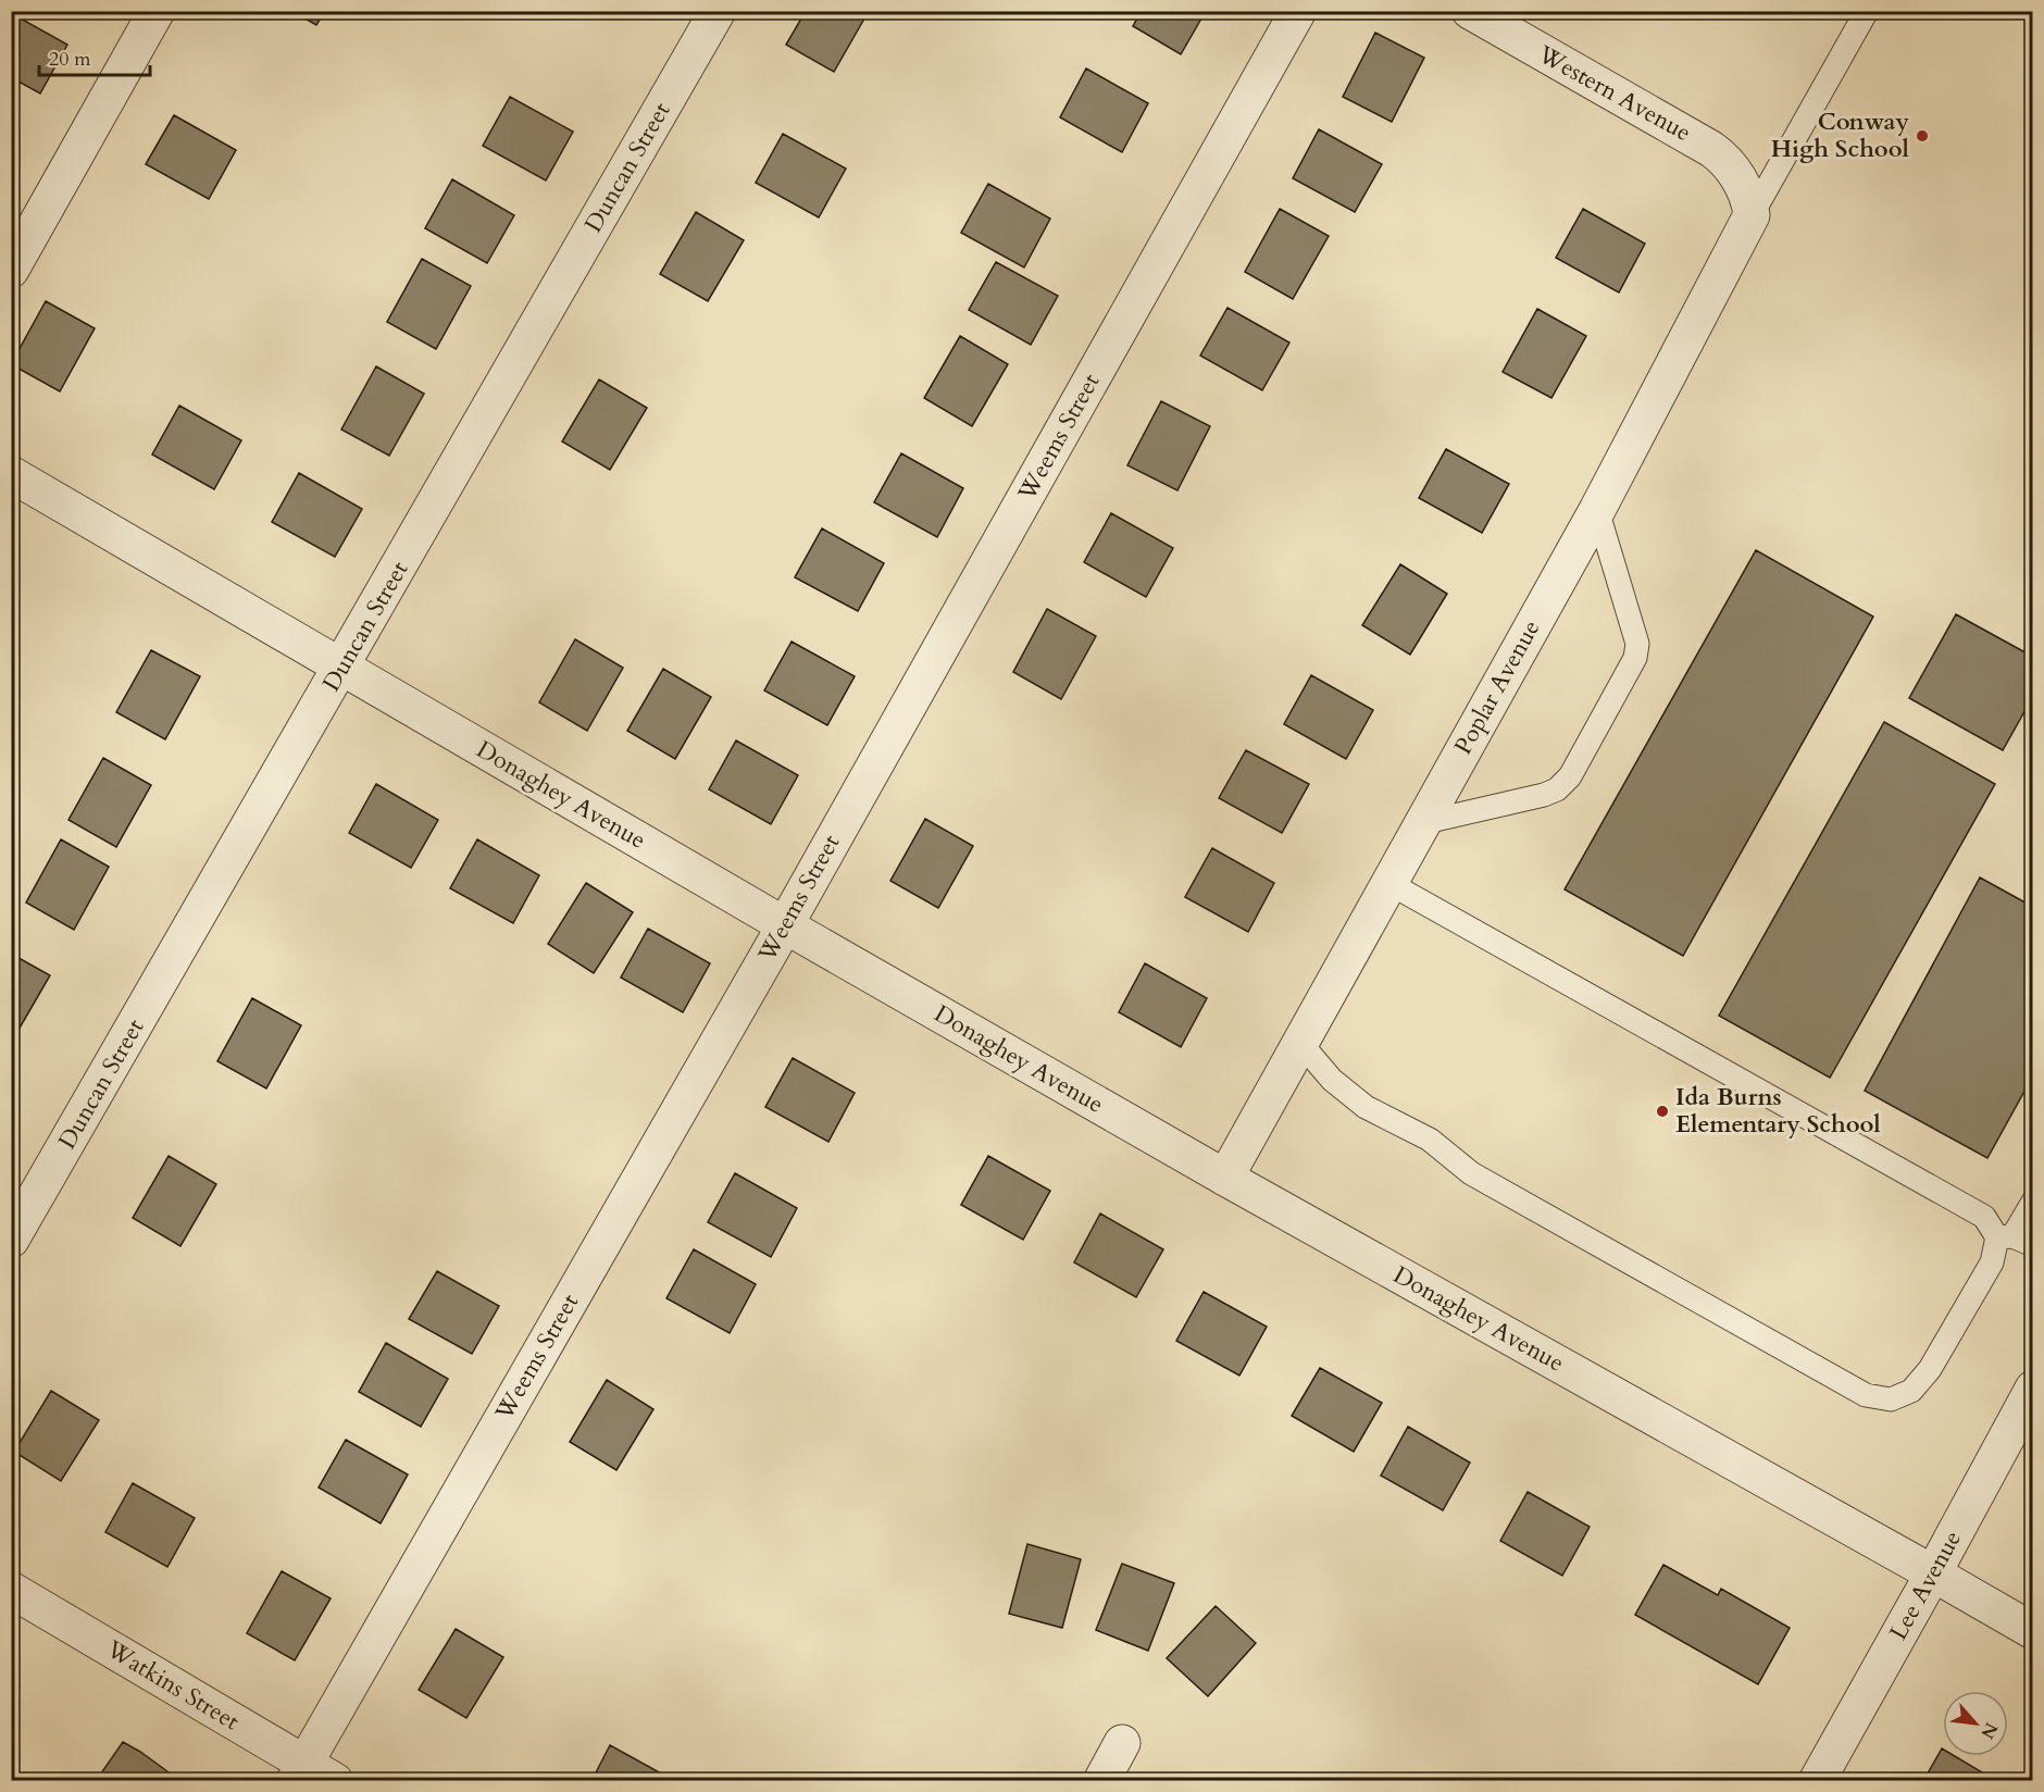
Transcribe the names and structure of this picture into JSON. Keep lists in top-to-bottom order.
{
  "streets": {
    "street": [
      "Western Avenue",
      "Duncan Street",
      "Weems Street",
      "Poplar Avenue",
      "Donaghey Avenue",
      "Lee Avenue",
      "Watkins Street"
    ]
  },
  "crossings": [
    ["Western Avenue", "Poplar Avenue"],
    ["Duncan Street", "Donaghey Avenue"],
    ["Weems Street", "Donaghey Avenue"],
    ["Weems Street", "Watkins Street"],
    ["Poplar Avenue", "Donaghey Avenue"],
    ["Donaghey Avenue", "Lee Avenue"]
  ],
  "places": ["Conway High School", "Ida Burns Elementary School"],
  "scale_bar": "20 m",
  "north": "bottom right"
}
